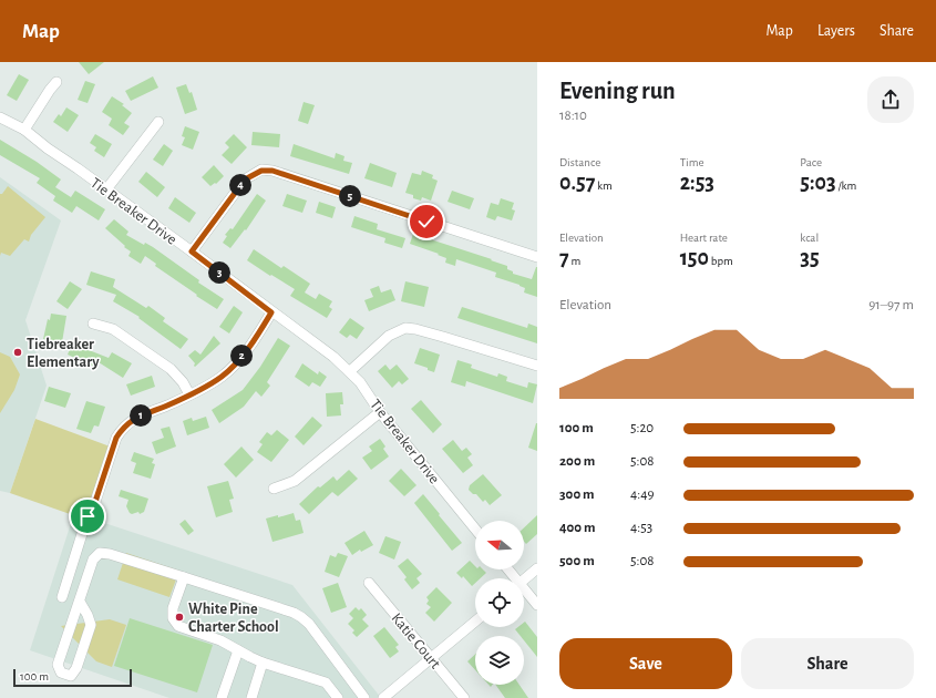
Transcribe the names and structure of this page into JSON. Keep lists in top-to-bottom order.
{
  "streets": {
    "street": ["Tie Breaker Drive", "Katie Court"]
  },
  "places": ["Tiebreaker Elementary", "White Pine Charter School"],
  "scale_bar": "100 m",
  "north": "left",
  "page": {
    "header": "Map",
    "nav": ["Map", "Layers", "Share"],
    "heading": ["Evening run", "18:10"],
    "stats": [
      ["Distance", "0.57 km"],
      ["Time", "2:53"],
      ["Pace", "5:03 /km"],
      ["Elevation", "7 m"],
      ["Heart rate", "150 bpm"],
      ["kcal", "35"]
    ],
    "pins": [
      "4",
      "5",
      "3",
      "2",
      "1"
    ],
    "chart": ["Elevation", "91–97 m"],
    "list": [
      {
        "name": "100 m",
        "note": "5:20"
      },
      {
        "name": "200 m",
        "note": "5:08"
      },
      {
        "name": "300 m",
        "note": "4:49"
      },
      {
        "name": "400 m",
        "note": "4:53"
      },
      {
        "name": "500 m",
        "note": "5:08"
      }
    ],
    "buttons": ["Save", "Share"],
    "scale": "100 m"
  }
}
